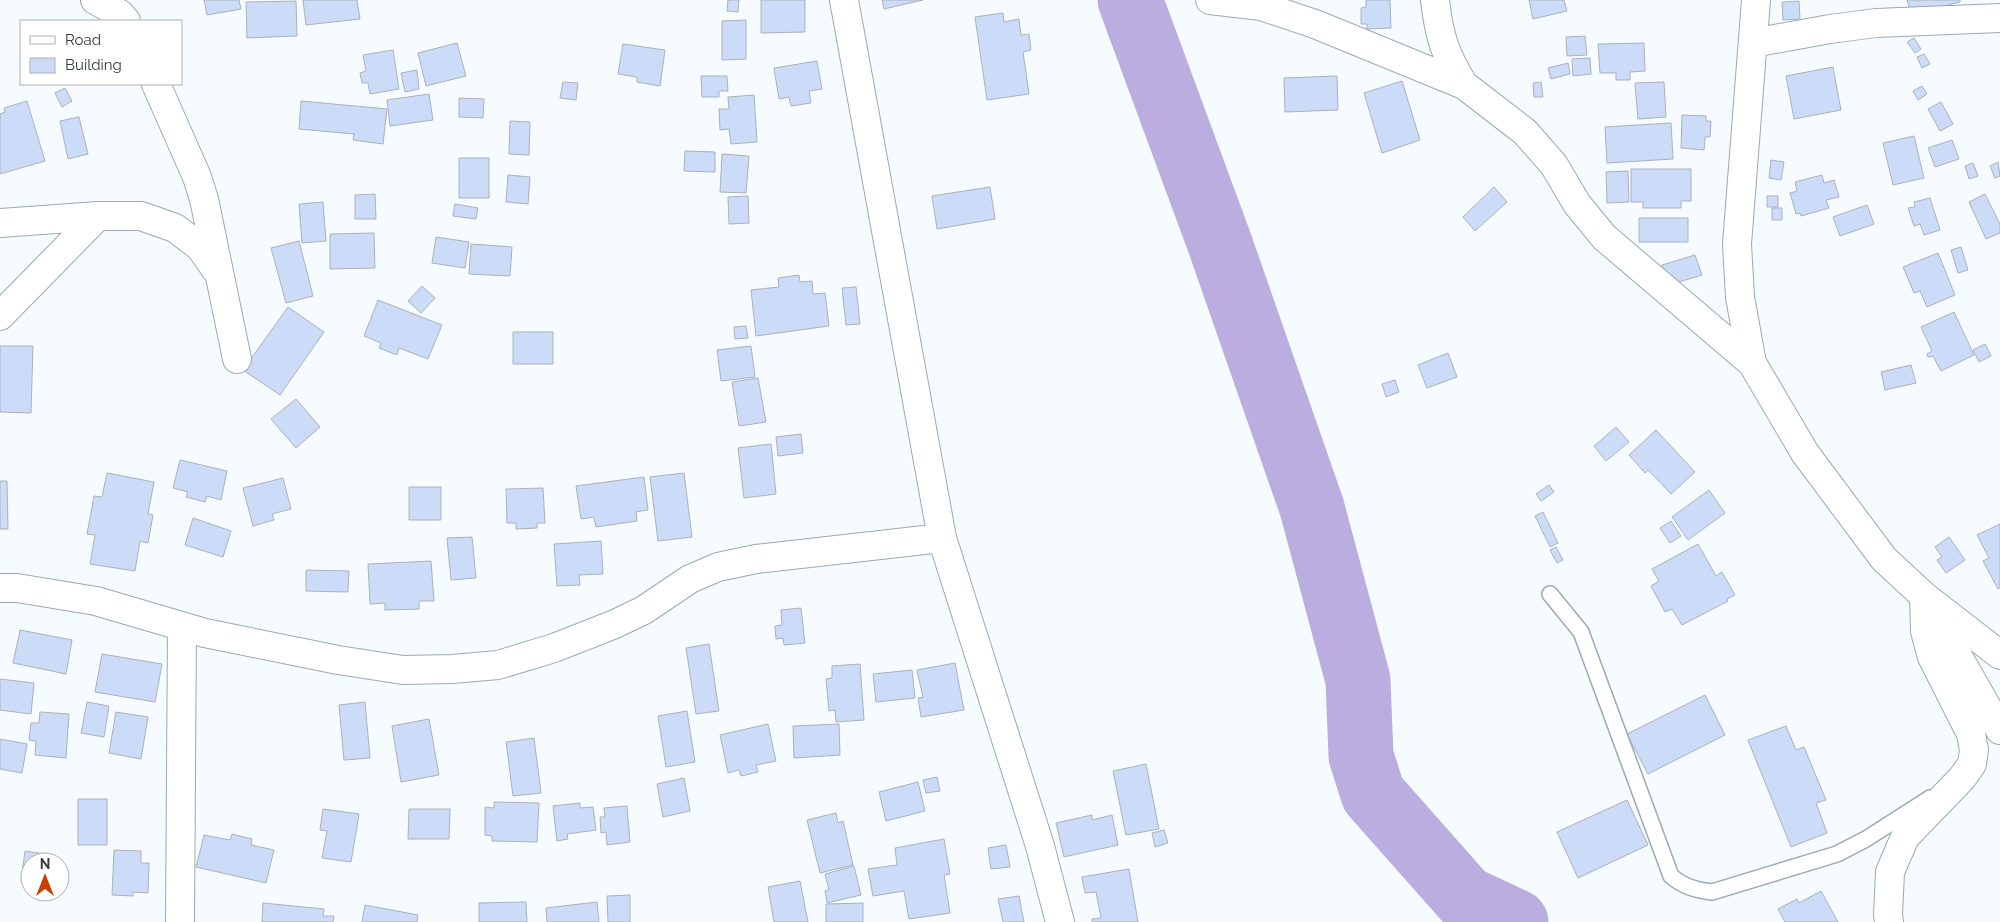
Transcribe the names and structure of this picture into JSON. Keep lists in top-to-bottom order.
{
  "legend": ["Road", "Building"],
  "north": "top"
}
